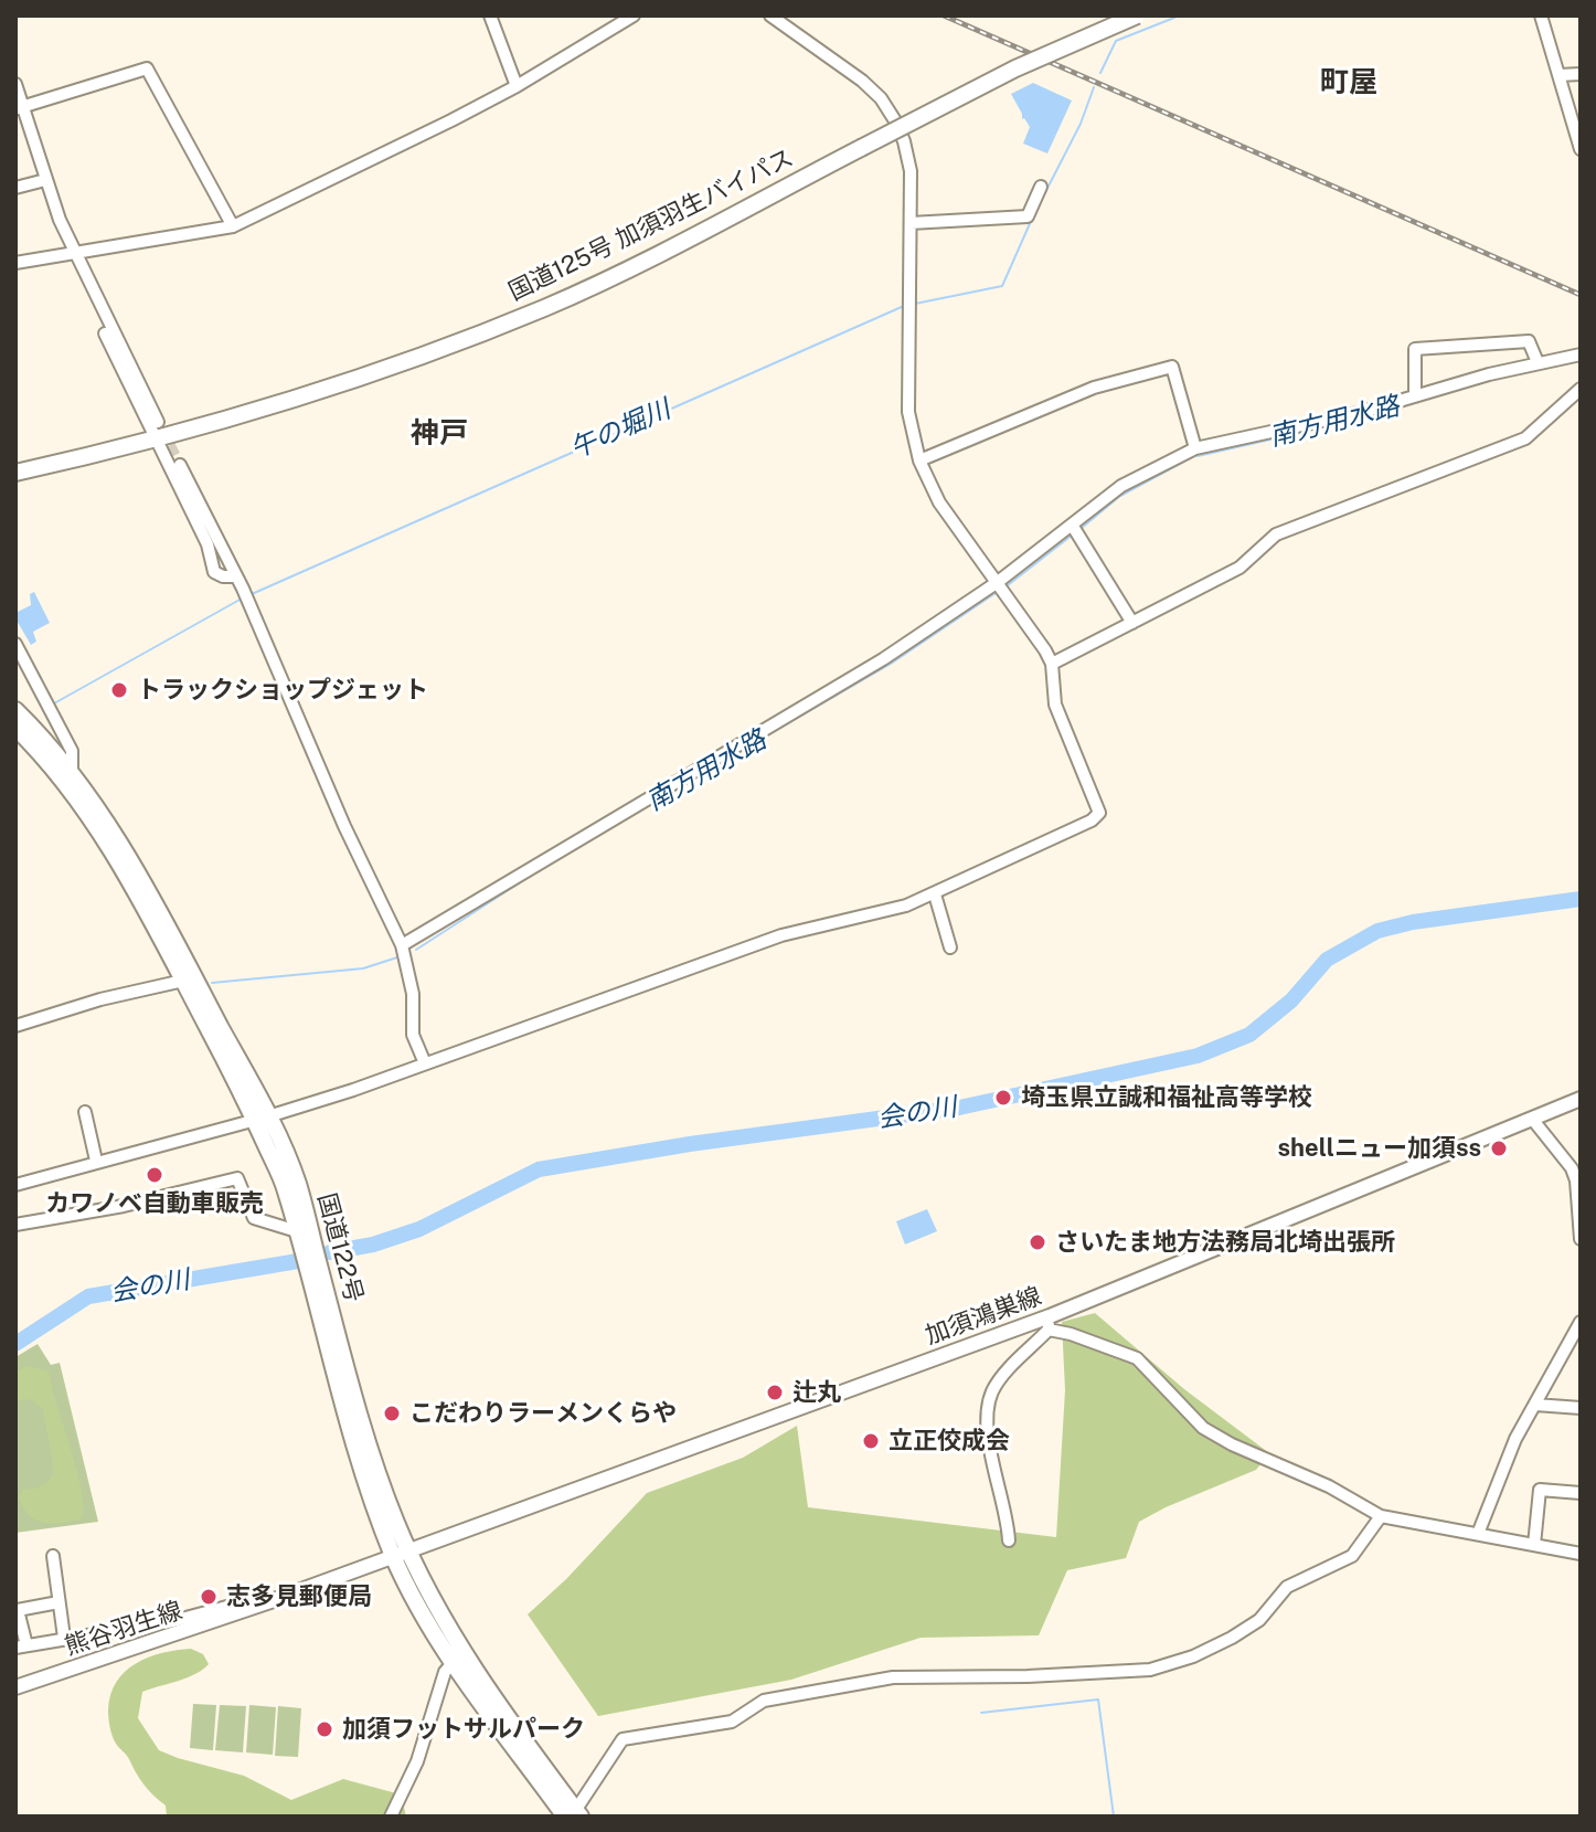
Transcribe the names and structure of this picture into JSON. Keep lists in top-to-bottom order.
{
  "streets": {
    "highway": ["国道125号 加須羽生バイパス", "国道122号"],
    "main road": ["加須鴻巣線", "熊谷羽生線"]
  },
  "crossings": [
    ["国道122号", "加須鴻巣線"],
    ["国道122号", "熊谷羽生線"],
    ["加須鴻巣線", "熊谷羽生線"]
  ],
  "districts": ["町屋", "神戸"],
  "water": ["南方用水路", "午の堀川", "会の川"],
  "places": [
    "トラックショップジェット",
    "埼玉県立誠和福祉高等学校",
    "shellニュー加須ss",
    "カワノベ自動車販売",
    "さいたま地方法務局北埼出張所",
    "辻丸",
    "こだわりラーメンくらや",
    "立正佼成会",
    "志多見郵便局",
    "加須フットサルパーク"
  ]
}
